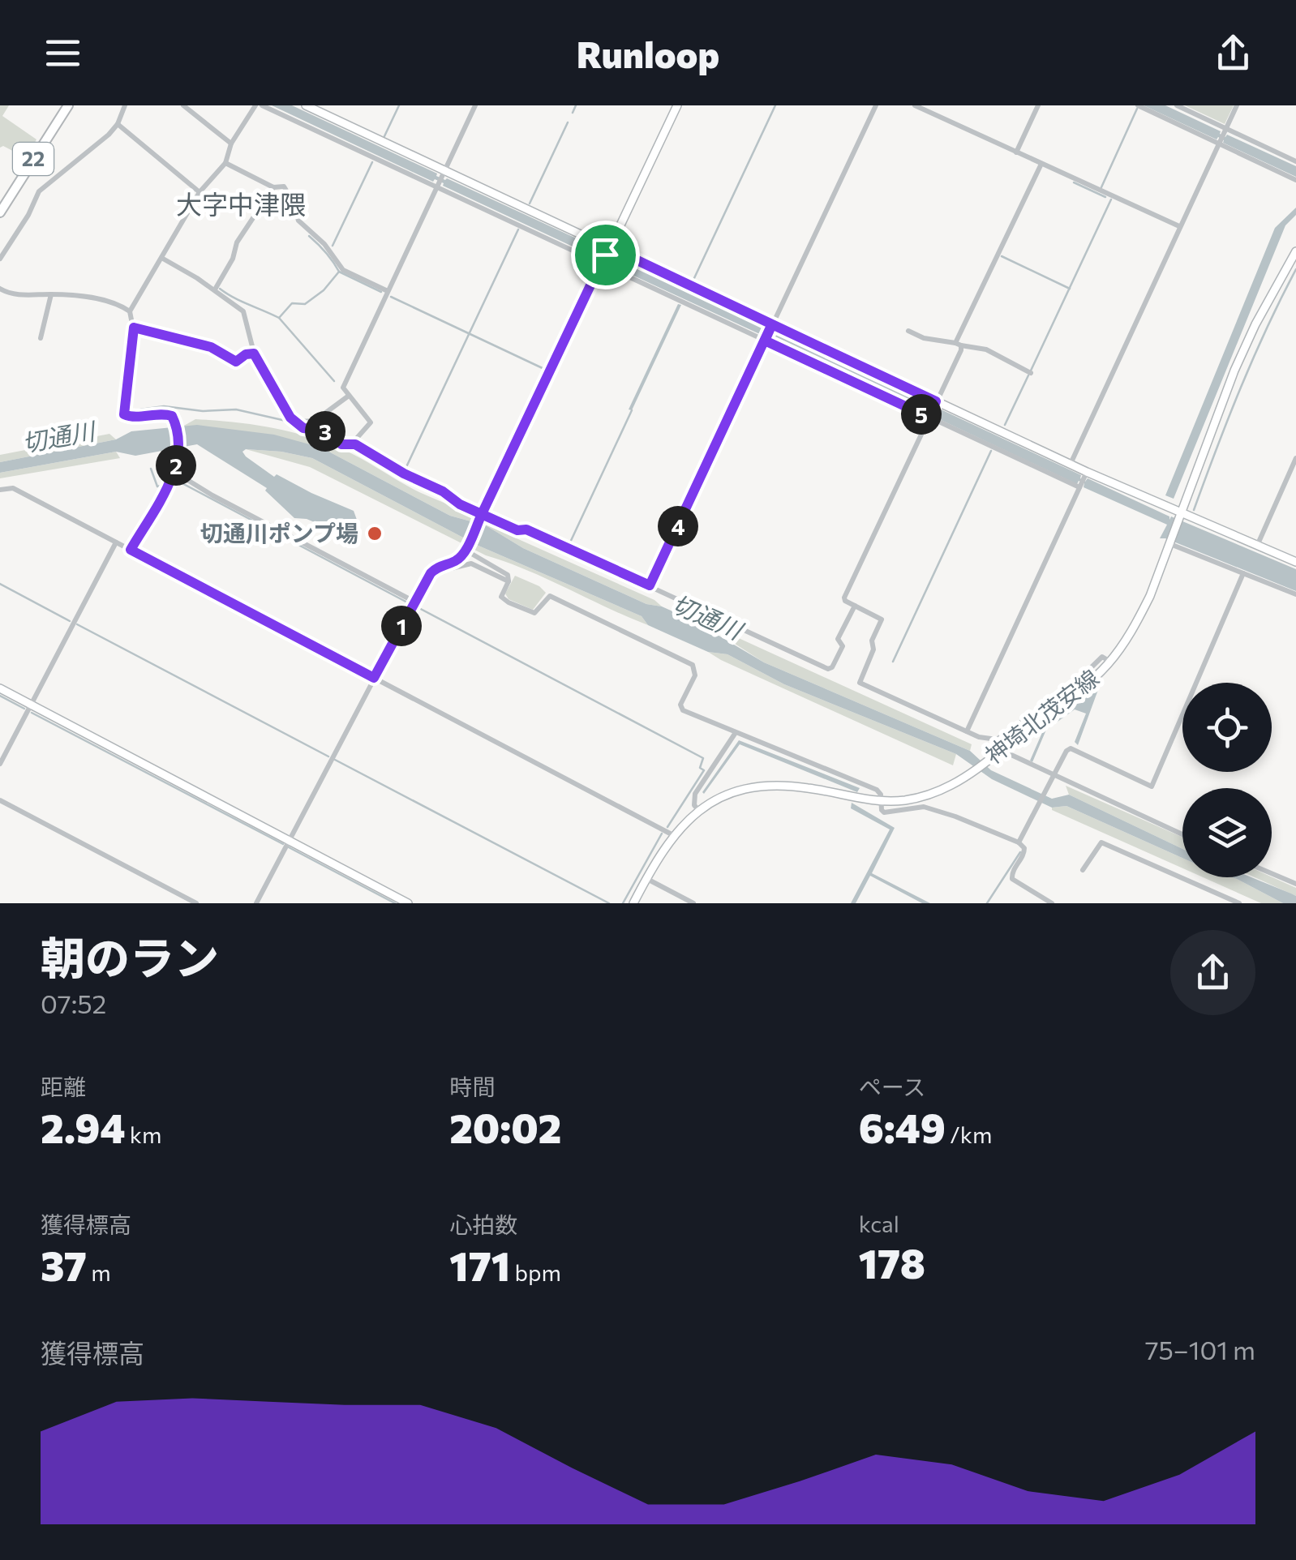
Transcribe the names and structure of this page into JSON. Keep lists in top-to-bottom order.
{
  "streets": {
    "main road": ["22"],
    "street": ["神埼北茂安線"]
  },
  "districts": ["大字中津隈"],
  "water": ["切通川"],
  "places": ["切通川ポンプ場"],
  "page": {
    "header": "Runloop",
    "pins": [
      "5",
      "3",
      "2",
      "4",
      "1"
    ],
    "heading": ["朝のラン", "07:52"],
    "stats": [
      ["距離", "2.94 km"],
      ["時間", "20:02"],
      ["ペース", "6:49 /km"],
      ["獲得標高", "37 m"],
      ["心拍数", "171 bpm"],
      ["kcal", "178"]
    ],
    "chart": ["獲得標高", "75–101 m"]
  }
}
